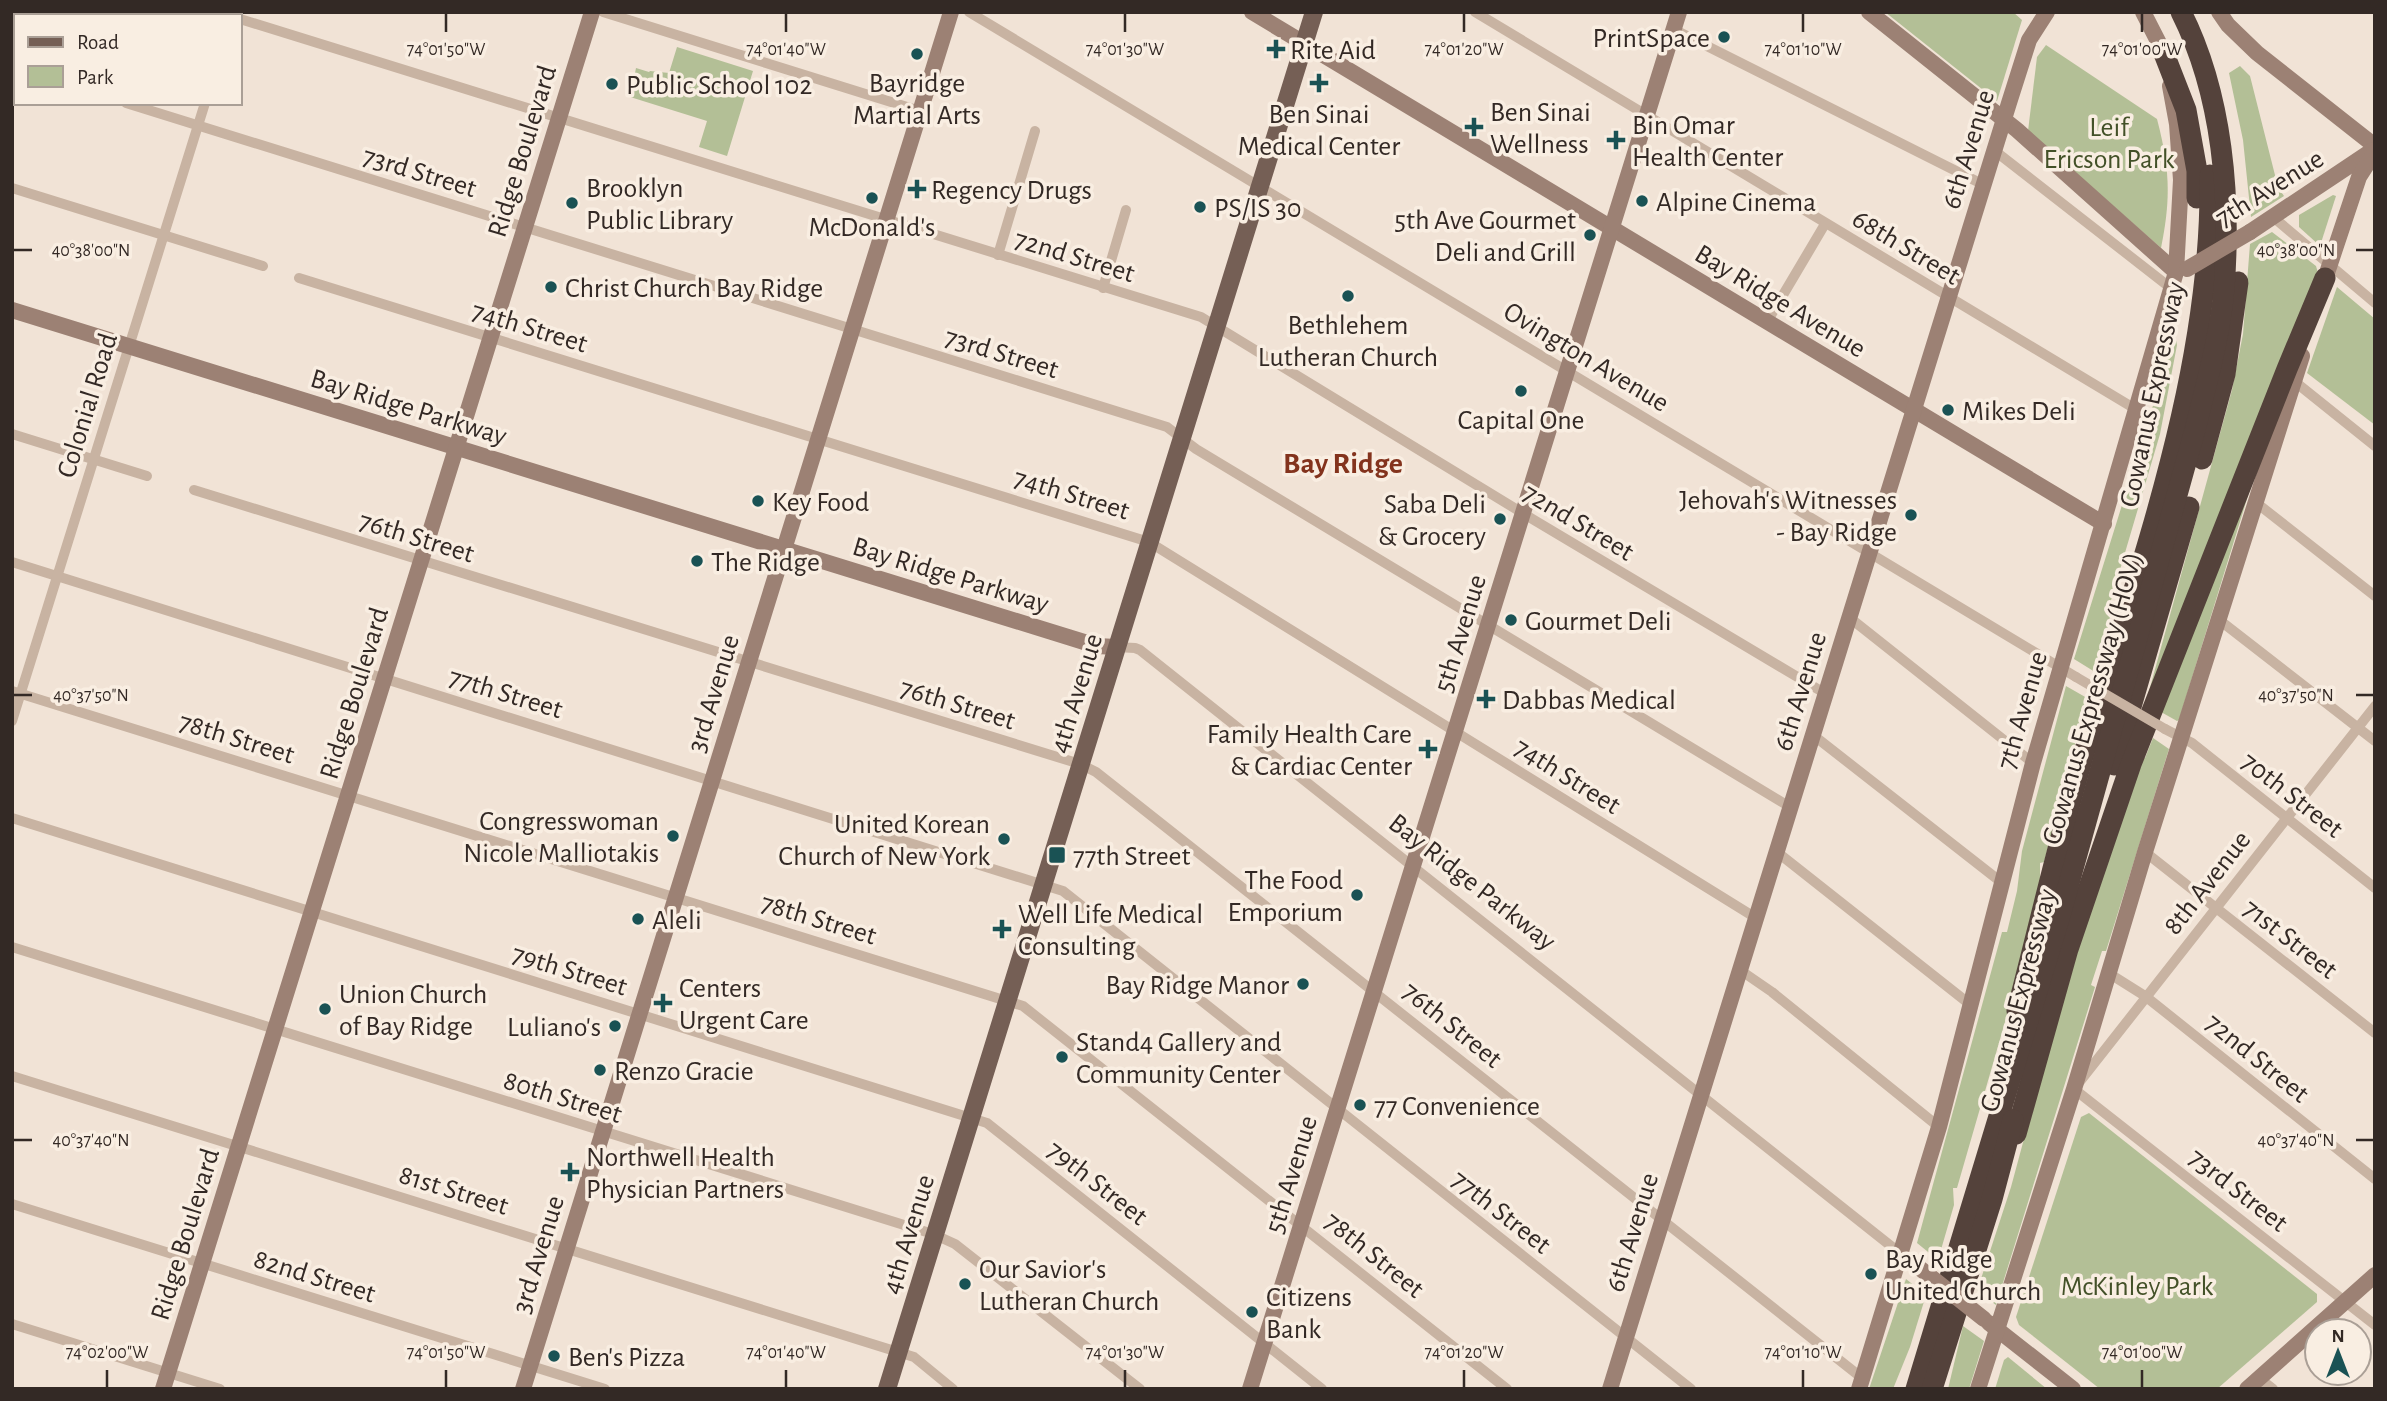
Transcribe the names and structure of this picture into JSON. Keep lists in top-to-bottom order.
{
  "streets": {
    "highway": ["Gowanus Expressway", "Gowanus Expressway (HOV)"],
    "main road": ["4th Avenue"],
    "street": [
      "6th Avenue",
      "Ridge Boulevard",
      "73rd Street",
      "7th Avenue",
      "68th Street",
      "72nd Street",
      "Bay Ridge Avenue",
      "74th Street",
      "Ovington Avenue",
      "Colonial Road",
      "Bay Ridge Parkway",
      "76th Street",
      "5th Avenue",
      "77th Street",
      "3rd Avenue",
      "78th Street",
      "70th Street",
      "8th Avenue",
      "71st Street",
      "79th Street",
      "80th Street",
      "81st Street",
      "82nd Street"
    ]
  },
  "crossings": [
    ["6th Avenue", "73rd Street"],
    ["6th Avenue", "68th Street"],
    ["6th Avenue", "72nd Street"],
    ["6th Avenue", "Bay Ridge Avenue"],
    ["6th Avenue", "74th Street"],
    ["6th Avenue", "Ovington Avenue"],
    ["6th Avenue", "Bay Ridge Parkway"],
    ["6th Avenue", "76th Street"],
    ["6th Avenue", "77th Street"],
    ["Ridge Boulevard", "73rd Street"],
    ["Ridge Boulevard", "72nd Street"],
    ["Ridge Boulevard", "74th Street"],
    ["Ridge Boulevard", "Bay Ridge Parkway"],
    ["Ridge Boulevard", "76th Street"],
    ["Ridge Boulevard", "77th Street"],
    ["Ridge Boulevard", "78th Street"],
    ["Ridge Boulevard", "79th Street"],
    ["Ridge Boulevard", "80th Street"],
    ["Ridge Boulevard", "81st Street"],
    ["Ridge Boulevard", "82nd Street"],
    ["73rd Street", "7th Avenue"],
    ["73rd Street", "Colonial Road"],
    ["73rd Street", "5th Avenue"],
    ["73rd Street", "3rd Avenue"],
    ["73rd Street", "4th Avenue"],
    ["73rd Street", "8th Avenue"],
    ["7th Avenue", "68th Street"],
    ["7th Avenue", "72nd Street"],
    ["7th Avenue", "Bay Ridge Avenue"],
    ["7th Avenue", "Ovington Avenue"],
    ["7th Avenue", "Gowanus Expressway"],
    ["7th Avenue", "Bay Ridge Parkway"],
    ["7th Avenue", "76th Street"],
    ["7th Avenue", "70th Street"],
    ["7th Avenue", "8th Avenue"],
    ["7th Avenue", "71st Street"],
    ["68th Street", "5th Avenue"],
    ["72nd Street", "5th Avenue"],
    ["72nd Street", "3rd Avenue"],
    ["72nd Street", "4th Avenue"],
    ["72nd Street", "8th Avenue"],
    ["Bay Ridge Avenue", "5th Avenue"],
    ["Bay Ridge Avenue", "4th Avenue"],
    ["74th Street", "5th Avenue"],
    ["74th Street", "3rd Avenue"],
    ["74th Street", "4th Avenue"],
    ["Ovington Avenue", "5th Avenue"],
    ["Ovington Avenue", "4th Avenue"],
    ["Ovington Avenue", "70th Street"],
    ["Colonial Road", "Bay Ridge Parkway"],
    ["Colonial Road", "77th Street"],
    ["Colonial Road", "78th Street"],
    ["Bay Ridge Parkway", "5th Avenue"],
    ["Bay Ridge Parkway", "3rd Avenue"],
    ["Bay Ridge Parkway", "4th Avenue"],
    ["76th Street", "5th Avenue"],
    ["76th Street", "3rd Avenue"],
    ["76th Street", "4th Avenue"],
    ["5th Avenue", "77th Street"],
    ["5th Avenue", "78th Street"],
    ["5th Avenue", "79th Street"],
    ["77th Street", "3rd Avenue"],
    ["77th Street", "4th Avenue"],
    ["3rd Avenue", "78th Street"],
    ["3rd Avenue", "79th Street"],
    ["3rd Avenue", "80th Street"],
    ["3rd Avenue", "81st Street"],
    ["3rd Avenue", "82nd Street"],
    ["4th Avenue", "78th Street"],
    ["4th Avenue", "79th Street"],
    ["4th Avenue", "80th Street"],
    ["4th Avenue", "81st Street"],
    ["70th Street", "8th Avenue"],
    ["8th Avenue", "71st Street"]
  ],
  "districts": ["Bay Ridge"],
  "parks": ["Leif Ericson Park", "McKinley Park"],
  "places": {
    "other": [
      "PrintSpace",
      "Bayridge Martial Arts",
      "Public School 102",
      "McDonald's",
      "Alpine Cinema",
      "Brooklyn Public Library",
      "PS/IS 30",
      "5th Ave Gourmet Deli and Grill",
      "Christ Church Bay Ridge",
      "Bethlehem Lutheran Church",
      "Capital One",
      "Mikes Deli",
      "Key Food",
      "Jehovah's Witnesses - Bay Ridge",
      "Saba Deli & Grocery",
      "The Ridge",
      "Gourmet Deli",
      "Congresswoman Nicole Malliotakis",
      "United Korean Church of New York",
      "The Food Emporium",
      "Aleli",
      "Bay Ridge Manor",
      "Union Church of Bay Ridge",
      "Luliano's",
      "Stand4 Gallery and Community Center",
      "Renzo Gracie",
      "77 Convenience",
      "Bay Ridge United Church",
      "Our Savior's Lutheran Church",
      "Citizens Bank",
      "Ben's Pizza"
    ],
    "health": [
      "Rite Aid",
      "Ben Sinai Medical Center",
      "Ben Sinai Wellness",
      "Bin Omar Health Center",
      "Regency Drugs",
      "Dabbas Medical",
      "Family Health Care & Cardiac Center",
      "Well Life Medical Consulting",
      "Centers Urgent Care",
      "Northwell Health Physician Partners"
    ],
    "transit": ["77th Street"]
  },
  "legend": ["Road", "Park"],
  "north": "top",
  "coordinates": [
    "74°01'50\"W",
    "74°01'40\"W",
    "74°01'30\"W",
    "74°01'20\"W",
    "74°01'10\"W",
    "74°01'00\"W",
    "40°38'00\"N",
    "40°37'50\"N",
    "40°37'40\"N",
    "74°02'00\"W"
  ]
}
